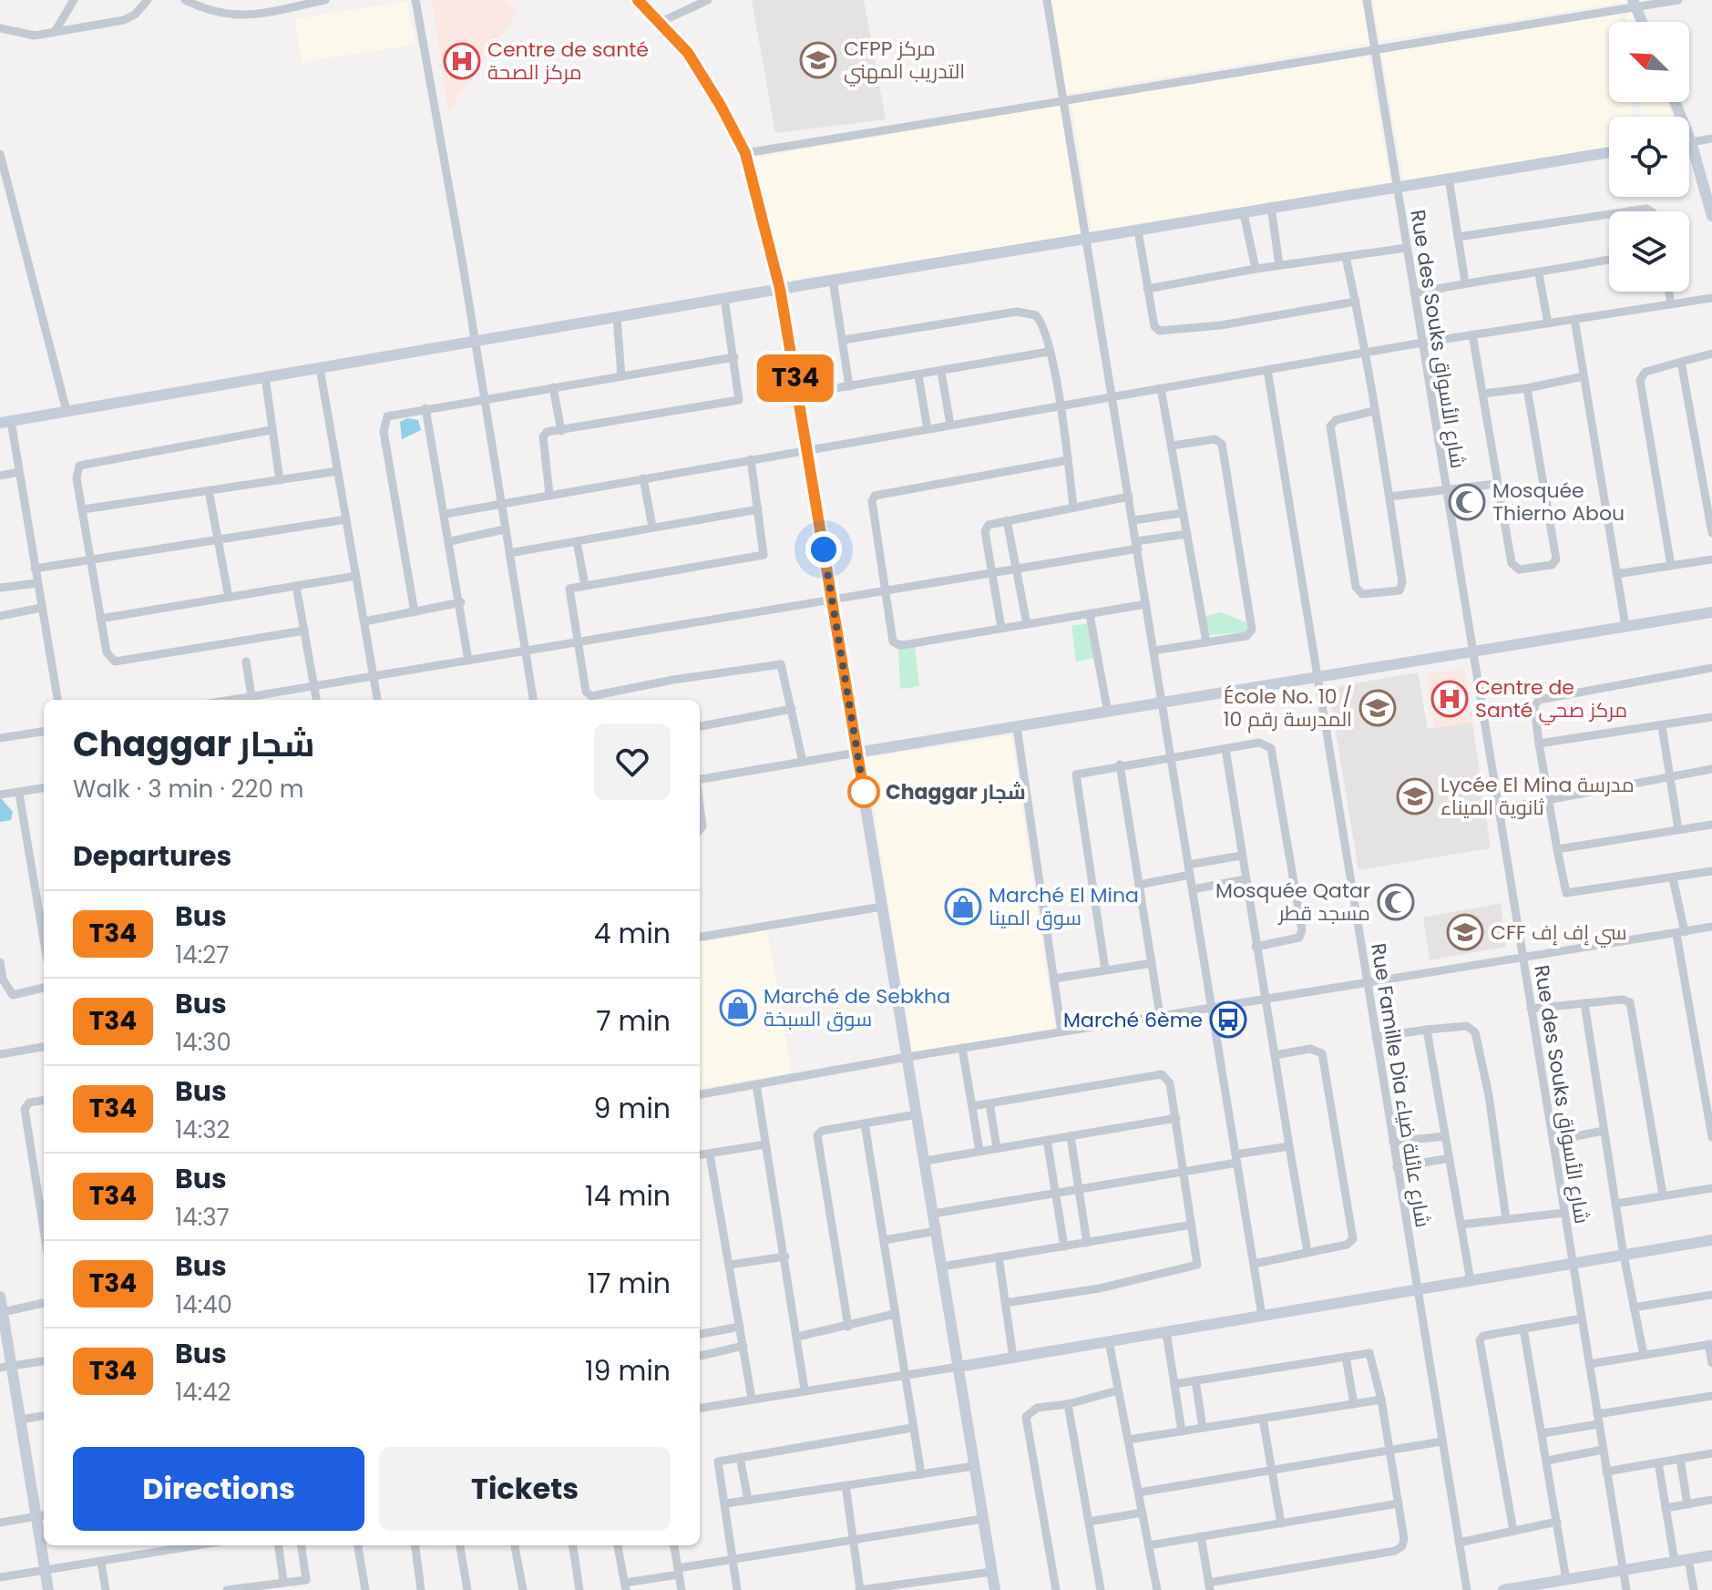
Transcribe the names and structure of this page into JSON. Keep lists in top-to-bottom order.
{
  "streets": {
    "street": ["Rue des Souks شارع الأسواق", "Rue Famille Dia شارع عائلة ضياء"]
  },
  "places": {
    "school or university": [
      "CFPP مركز التدريب المهني",
      "École No. 10 / المدرسة رقم 10",
      "Lycée El Mina مدرسة ثانوية الميناء",
      "CFF سي إف إف"
    ],
    "hospital": ["Centre de santé مركز الصحة", "Centre de Santé مركز صحي"],
    "mosque": ["Mosquée Thierno Abou", "Mosquée Qatar مسجد قطر"],
    "other": ["Chaggar شجار"],
    "shop": ["Marché El Mina سوق المينا", "Marché de Sebkha سوق السبخة"],
    "bus stop": ["Marché 6ème"]
  },
  "lines": ["bus line T34"],
  "north": "top left",
  "page": {
    "on_map": "T34",
    "heading": [
      ["Chaggar شجار", "Walk · 3 min · 220 m"],
      "Departures"
    ],
    "list": [
      {
        "mark": "T34",
        "name": "Bus",
        "note": "14:27",
        "value": "4 min"
      },
      {
        "mark": "T34",
        "name": "Bus",
        "note": "14:30",
        "value": "7 min"
      },
      {
        "mark": "T34",
        "name": "Bus",
        "note": "14:32",
        "value": "9 min"
      },
      {
        "mark": "T34",
        "name": "Bus",
        "note": "14:37",
        "value": "14 min"
      },
      {
        "mark": "T34",
        "name": "Bus",
        "note": "14:40",
        "value": "17 min"
      },
      {
        "mark": "T34",
        "name": "Bus",
        "note": "14:42",
        "value": "19 min"
      }
    ],
    "buttons": ["Directions", "Tickets"]
  }
}
